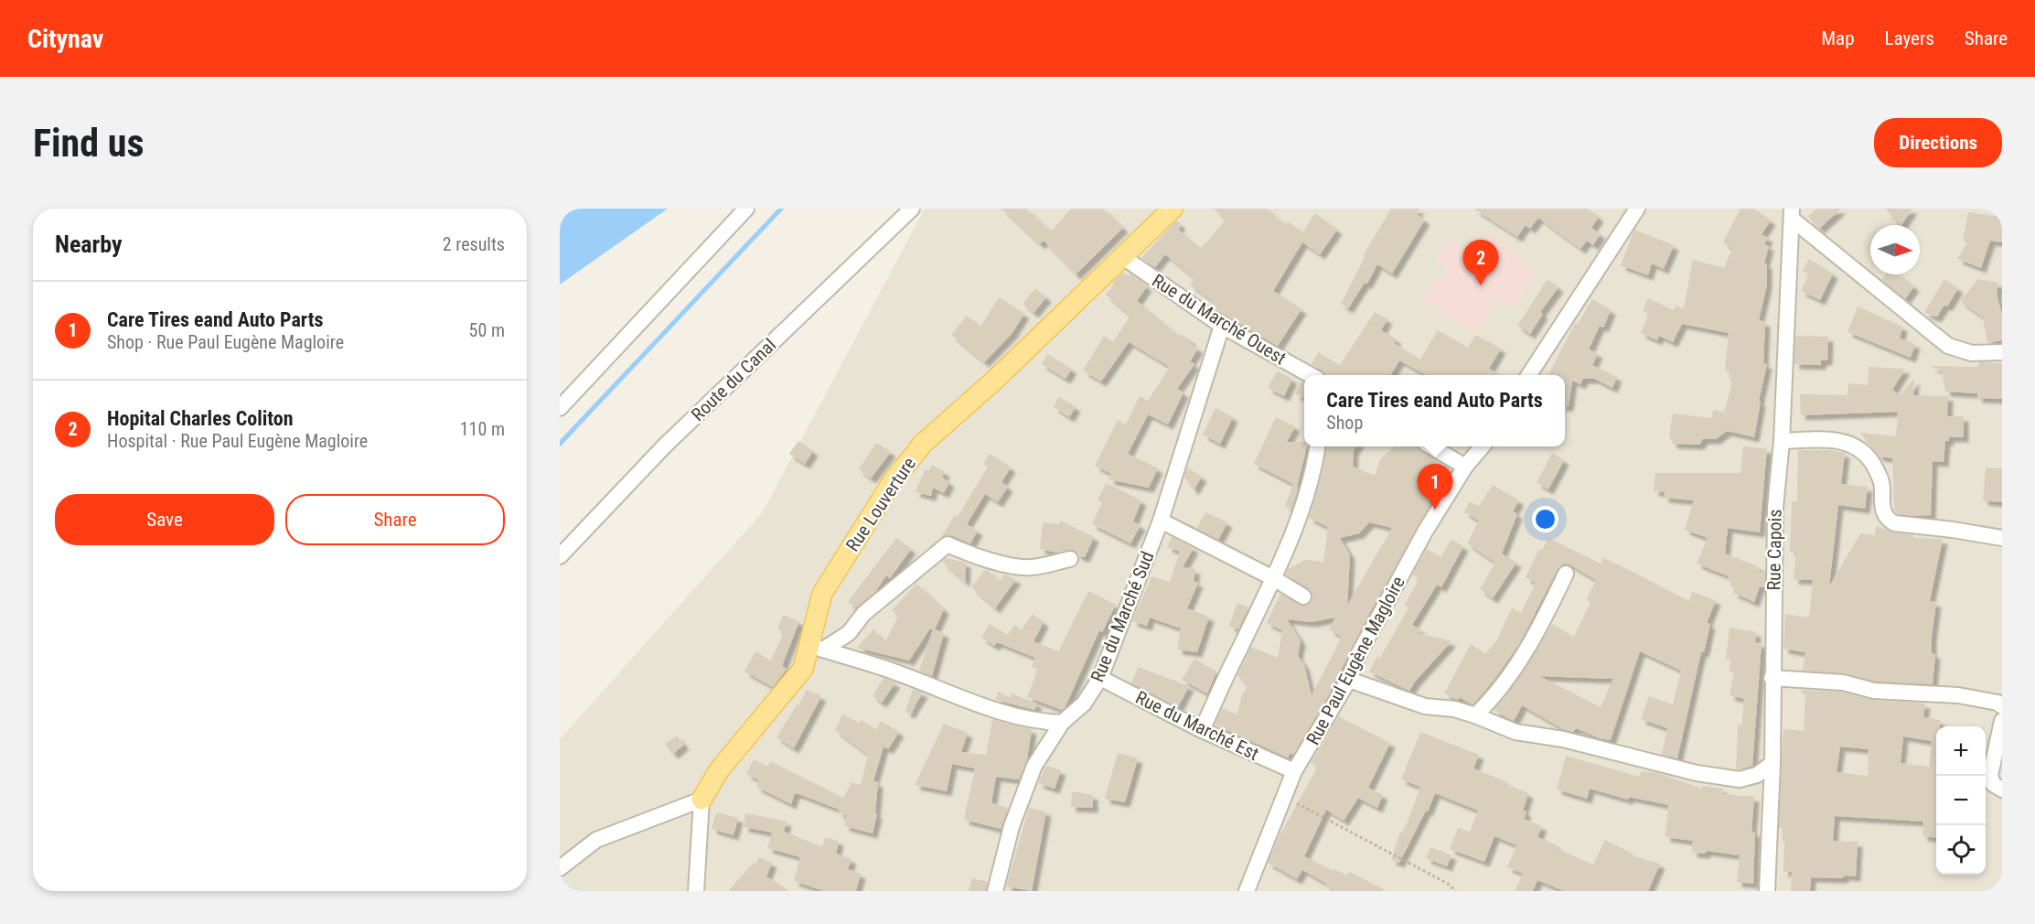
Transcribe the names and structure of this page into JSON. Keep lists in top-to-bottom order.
{
  "streets": {
    "main road": ["Rue Louverture"],
    "street": [
      "Rue du Marché Ouest",
      "Route du Canal",
      "Rue Capois",
      "Rue du Marché Sud",
      "Rue Paul Eugène Magloire",
      "Rue du Marché Est"
    ]
  },
  "crossings": [
    ["Rue du Marché Ouest", "Rue Louverture"],
    ["Rue du Marché Ouest", "Rue du Marché Sud"],
    ["Rue du Marché Sud", "Rue du Marché Est"],
    ["Rue Paul Eugène Magloire", "Rue du Marché Est"]
  ],
  "north": "right",
  "page": {
    "header": "Citynav",
    "nav": ["Map", "Layers", "Share"],
    "buttons": [
      "Directions",
      ["Save", "Share"]
    ],
    "title": "Find us",
    "heading": ["Nearby", "2 results"],
    "pins": ["2", "1"],
    "list": [
      {
        "mark": "1",
        "name": "Care Tires eand Auto Parts",
        "note": "Shop · Rue Paul Eugène Magloire",
        "value": "50 m"
      },
      {
        "mark": "2",
        "name": "Hopital Charles Coliton",
        "note": "Hospital · Rue Paul Eugène Magloire",
        "value": "110 m"
      }
    ],
    "popup": ["Care Tires eand Auto Parts", "Shop"],
    "map_buttons": ["+", "−"]
  }
}
